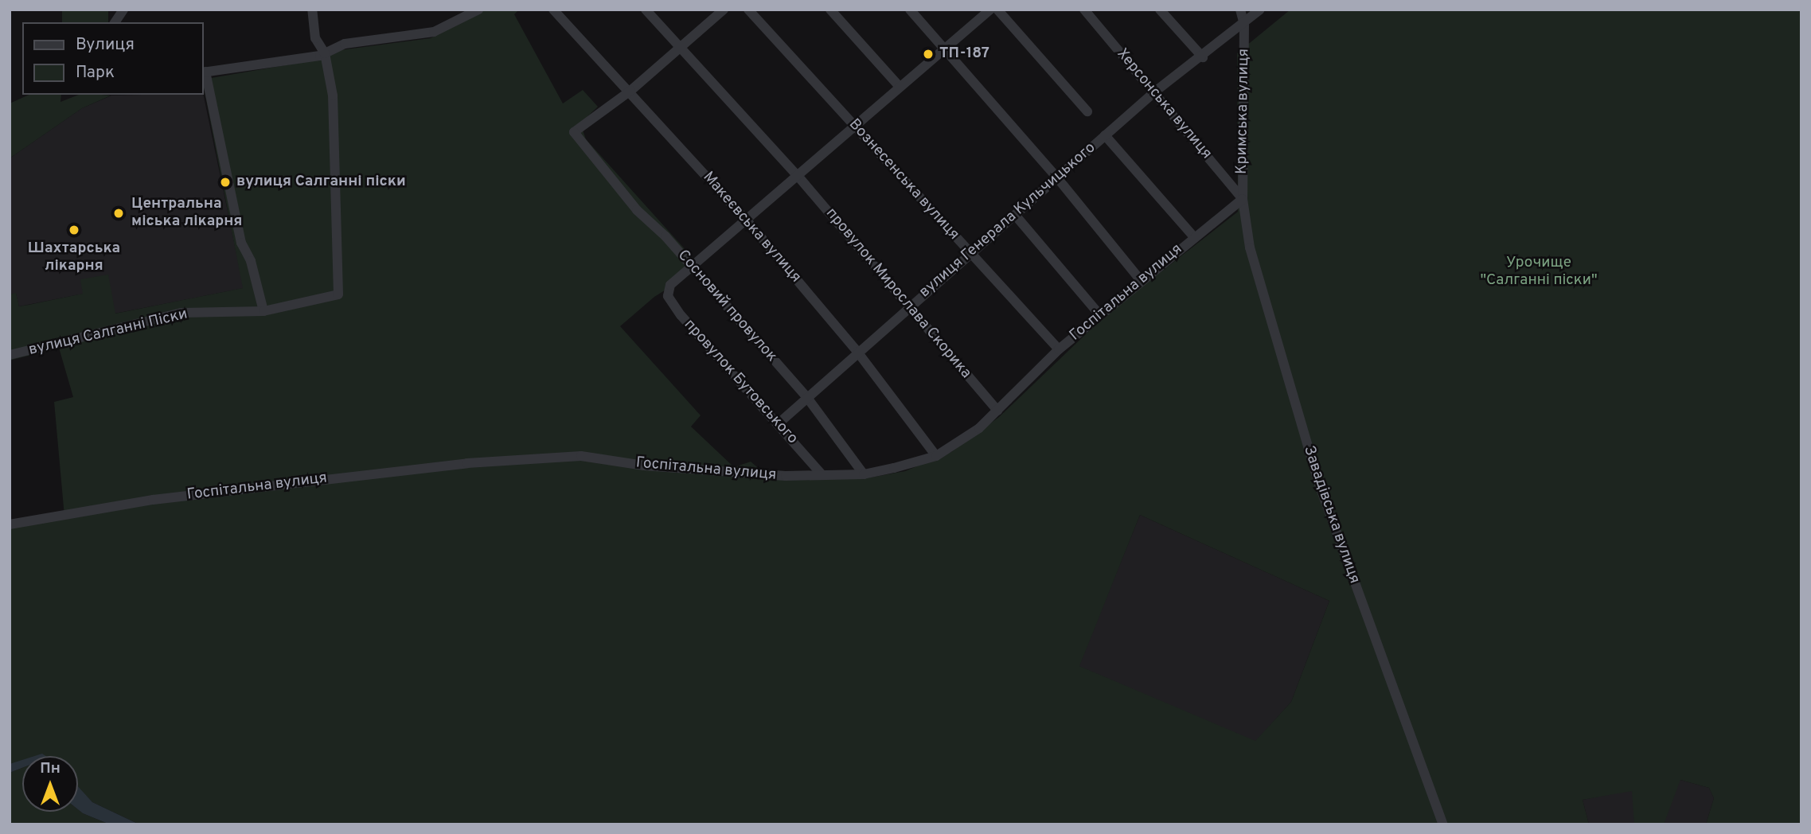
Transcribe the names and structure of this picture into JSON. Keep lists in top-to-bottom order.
{
  "streets": {
    "street": [
      "Херсонська вулиця",
      "Кримська вулиця",
      "Вознесенська вулиця",
      "вулиця Генерала Кульчицького",
      "Макеєвська вулиця",
      "Госпітальна вулиця",
      "провулок Мирослава Скорика",
      "Сосновий провулок",
      "вулиця Салганні Піски",
      "провулок Бутовського",
      "Завадівська вулиця"
    ]
  },
  "crossings": [
    ["Херсонська вулиця", "Кримська вулиця"],
    ["Херсонська вулиця", "вулиця Генерала Кульчицького"],
    ["Херсонська вулиця", "Госпітальна вулиця"],
    ["Херсонська вулиця", "Завадівська вулиця"],
    ["Кримська вулиця", "вулиця Генерала Кульчицького"],
    ["Кримська вулиця", "Госпітальна вулиця"],
    ["Кримська вулиця", "Завадівська вулиця"],
    ["Вознесенська вулиця", "вулиця Генерала Кульчицького"],
    ["Вознесенська вулиця", "Госпітальна вулиця"],
    ["вулиця Генерала Кульчицького", "Макеєвська вулиця"],
    ["вулиця Генерала Кульчицького", "провулок Мирослава Скорика"],
    ["вулиця Генерала Кульчицького", "Сосновий провулок"],
    ["вулиця Генерала Кульчицького", "провулок Бутовського"],
    ["Макеєвська вулиця", "Госпітальна вулиця"],
    ["Макеєвська вулиця", "Сосновий провулок"],
    ["Госпітальна вулиця", "провулок Мирослава Скорика"],
    ["Госпітальна вулиця", "Сосновий провулок"],
    ["Госпітальна вулиця", "провулок Бутовського"],
    ["Госпітальна вулиця", "Завадівська вулиця"],
    ["Сосновий провулок", "провулок Бутовського"]
  ],
  "parks": ["Урочище \"Салганні піски\""],
  "places": [
    "ТП-187",
    "вулиця Салганні піски",
    "Центральна міська лікарня",
    "Шахтарська лікарня"
  ],
  "legend": ["Вулиця", "Парк"],
  "north": "top"
}
